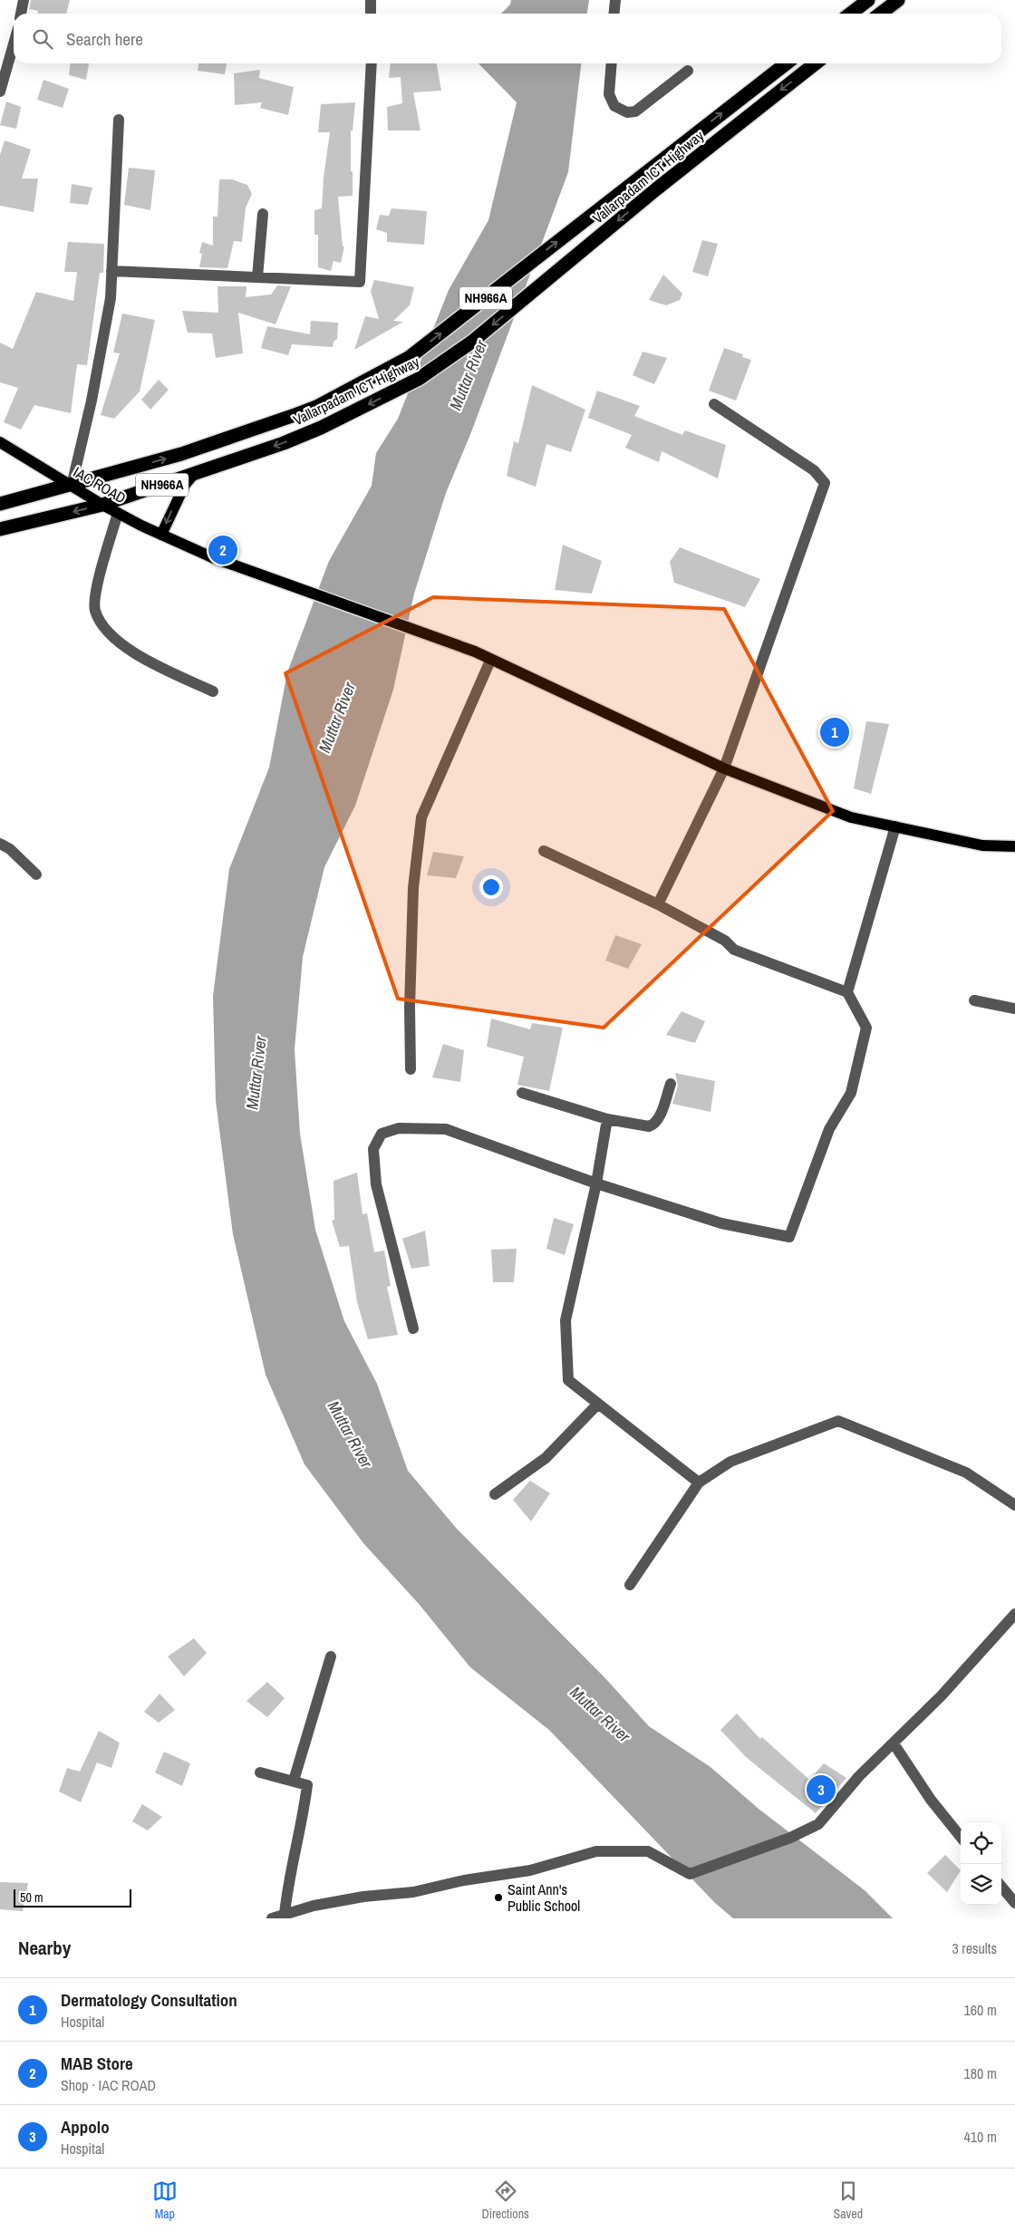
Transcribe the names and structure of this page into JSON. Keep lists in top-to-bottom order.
{
  "streets": {
    "highway": ["Vallarpadam ICT Highway", "NH966A"],
    "main road": ["IAC ROAD"]
  },
  "crossings": [
    ["Vallarpadam ICT Highway", "IAC ROAD"]
  ],
  "water": ["Muttar River"],
  "places": ["Saint Ann's Public School"],
  "scale_bar": "50 m",
  "page": {
    "search": "Search here",
    "pins": ["2", "1", "3"],
    "scale": "50 m",
    "heading": ["Nearby", "3 results"],
    "list": [
      {
        "mark": "1",
        "name": "Dermatology Consultation",
        "note": "Hospital",
        "value": "160 m"
      },
      {
        "mark": "2",
        "name": "MAB Store",
        "note": "Shop · IAC ROAD",
        "value": "180 m"
      },
      {
        "mark": "3",
        "name": "Appolo",
        "note": "Hospital",
        "value": "410 m"
      }
    ],
    "nav": ["Map", "Directions", "Saved"]
  }
}
